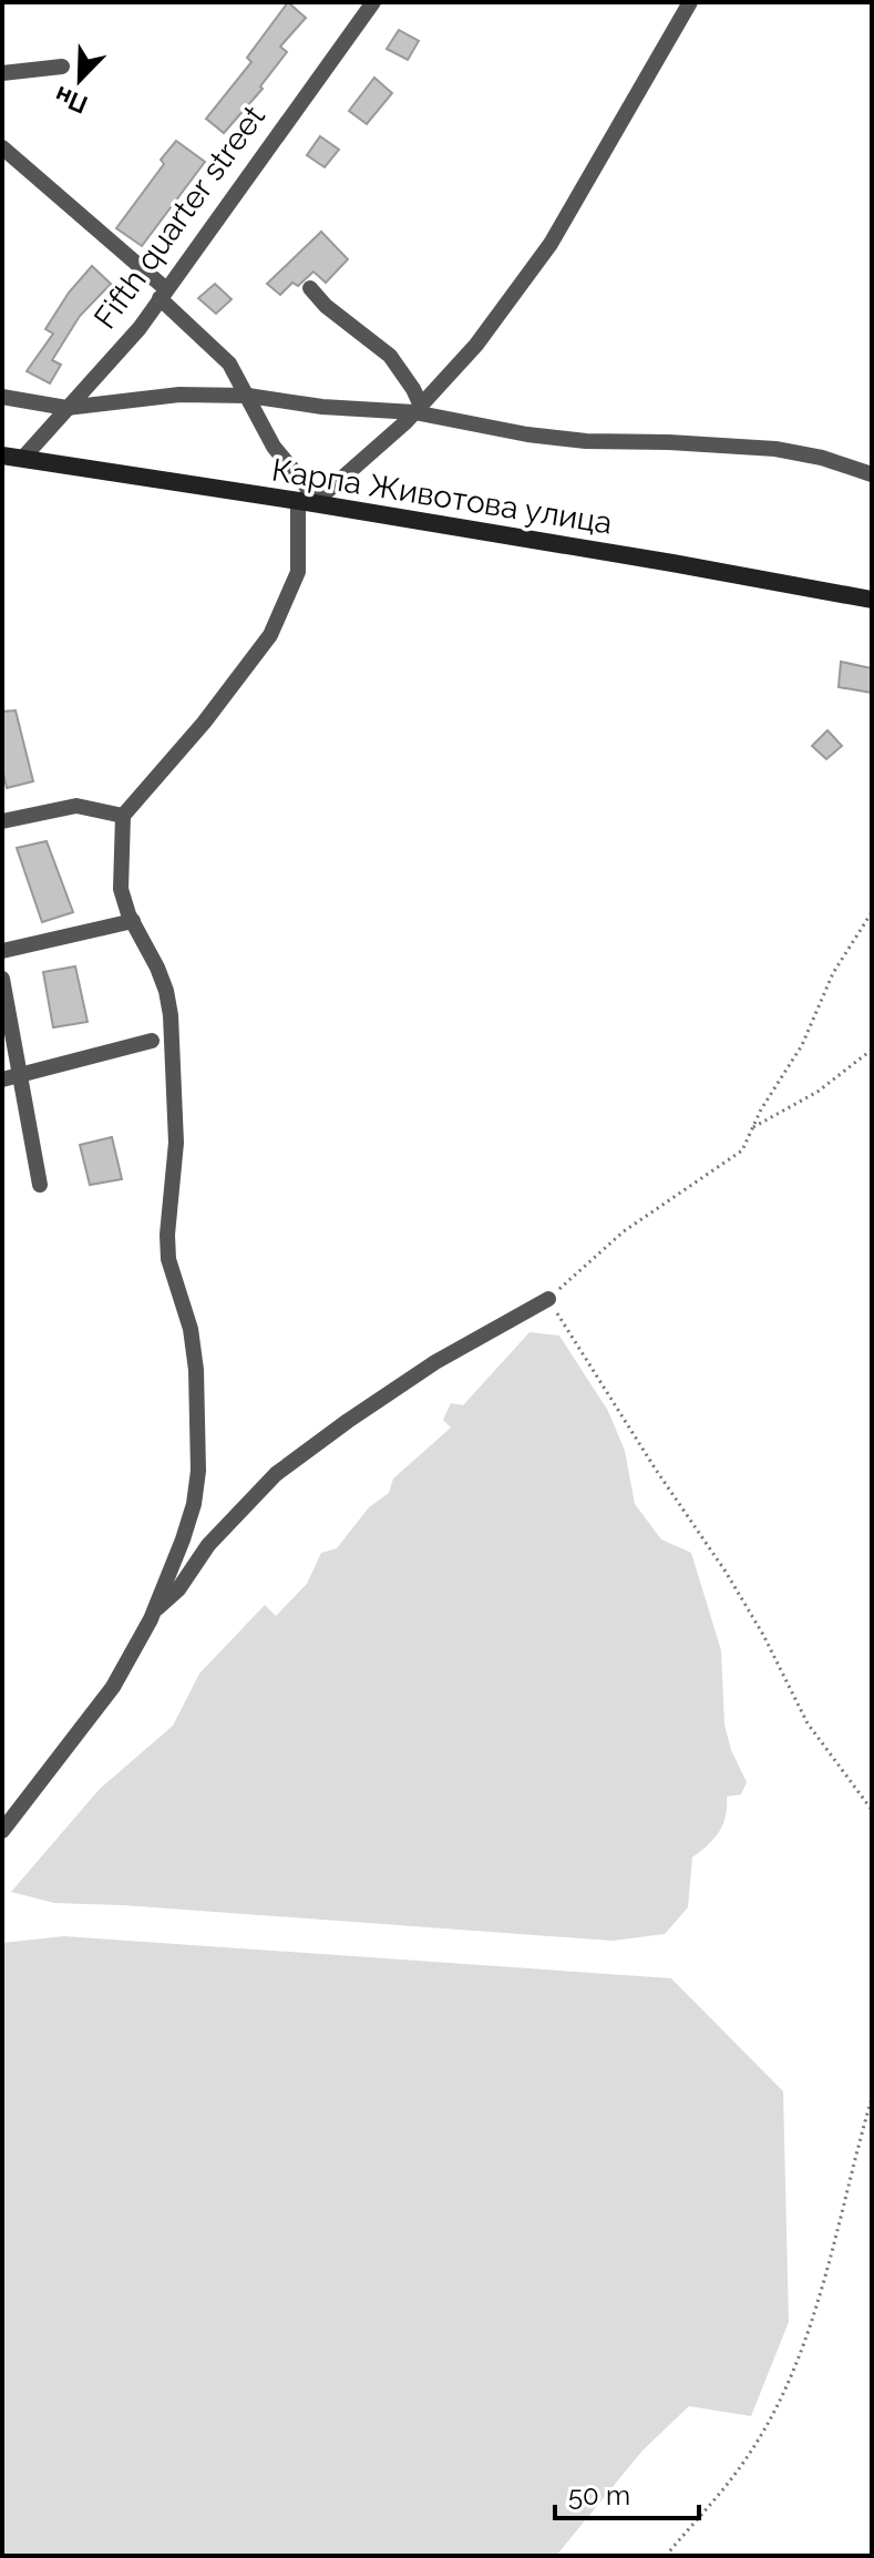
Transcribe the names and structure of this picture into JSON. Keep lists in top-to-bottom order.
{
  "streets": {
    "main road": ["Карпа Животова улица"],
    "street": ["Fifth quarter street"]
  },
  "crossings": [
    ["Fifth quarter street", "Карпа Животова улица"]
  ],
  "scale_bar": "50 m",
  "north": "bottom left"
}
